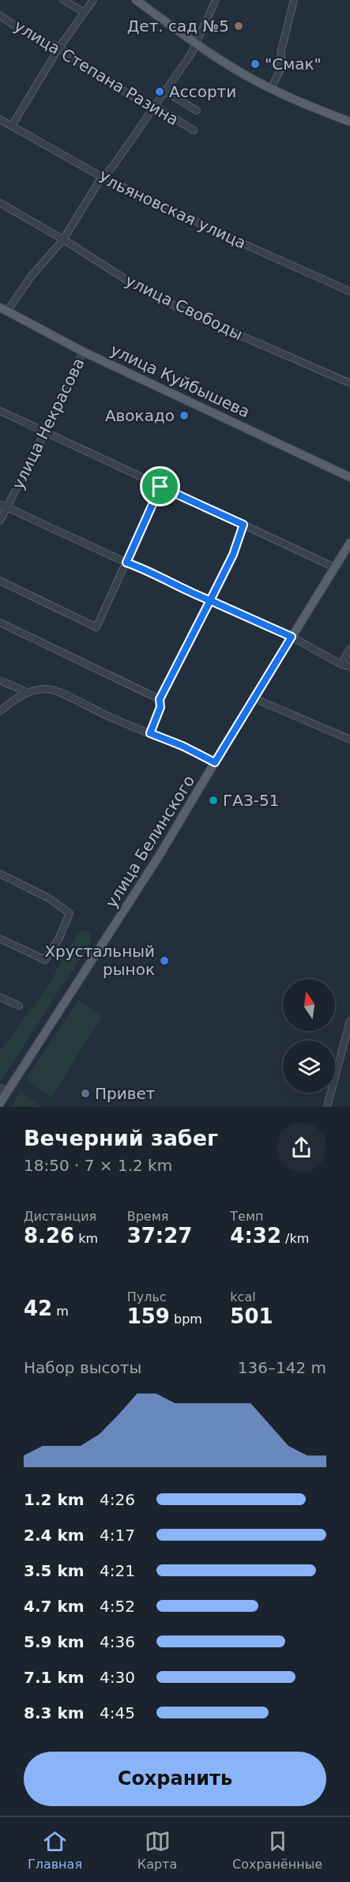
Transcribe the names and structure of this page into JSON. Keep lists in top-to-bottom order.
{
  "streets": {
    "main road": ["улица Куйбышева", "улица Белинского"],
    "street": [
      "улица Степана Разина",
      "Ульяновская улица",
      "улица Свободы",
      "улица Некрасова"
    ]
  },
  "crossings": [
    ["улица Куйбышева", "улица Некрасова"]
  ],
  "places": [
    "Дет. сад №5",
    "\"Смак\"",
    "Ассорти",
    "Авокадо",
    "ГАЗ-51",
    "Хрустальный рынок",
    "Привет"
  ],
  "north": "top",
  "page": {
    "heading": ["Вечерний забег", "18:50 · 7 × 1.2 km"],
    "stats": [
      ["Дистанция", "8.26 km"],
      ["Время", "37:27"],
      ["Темп", "4:32 /km"],
      ["42 m"],
      ["Пульс", "159 bpm"],
      ["kcal", "501"]
    ],
    "chart": ["Набор высоты", "136–142 m"],
    "list": [
      {
        "name": "1.2 km",
        "note": "4:26"
      },
      {
        "name": "2.4 km",
        "note": "4:17"
      },
      {
        "name": "3.5 km",
        "note": "4:21"
      },
      {
        "name": "4.7 km",
        "note": "4:52"
      },
      {
        "name": "5.9 km",
        "note": "4:36"
      },
      {
        "name": "7.1 km",
        "note": "4:30"
      },
      {
        "name": "8.3 km",
        "note": "4:45"
      }
    ],
    "buttons": "Сохранить",
    "tabs": ["Главная", "Карта", "Сохранённые"]
  }
}
